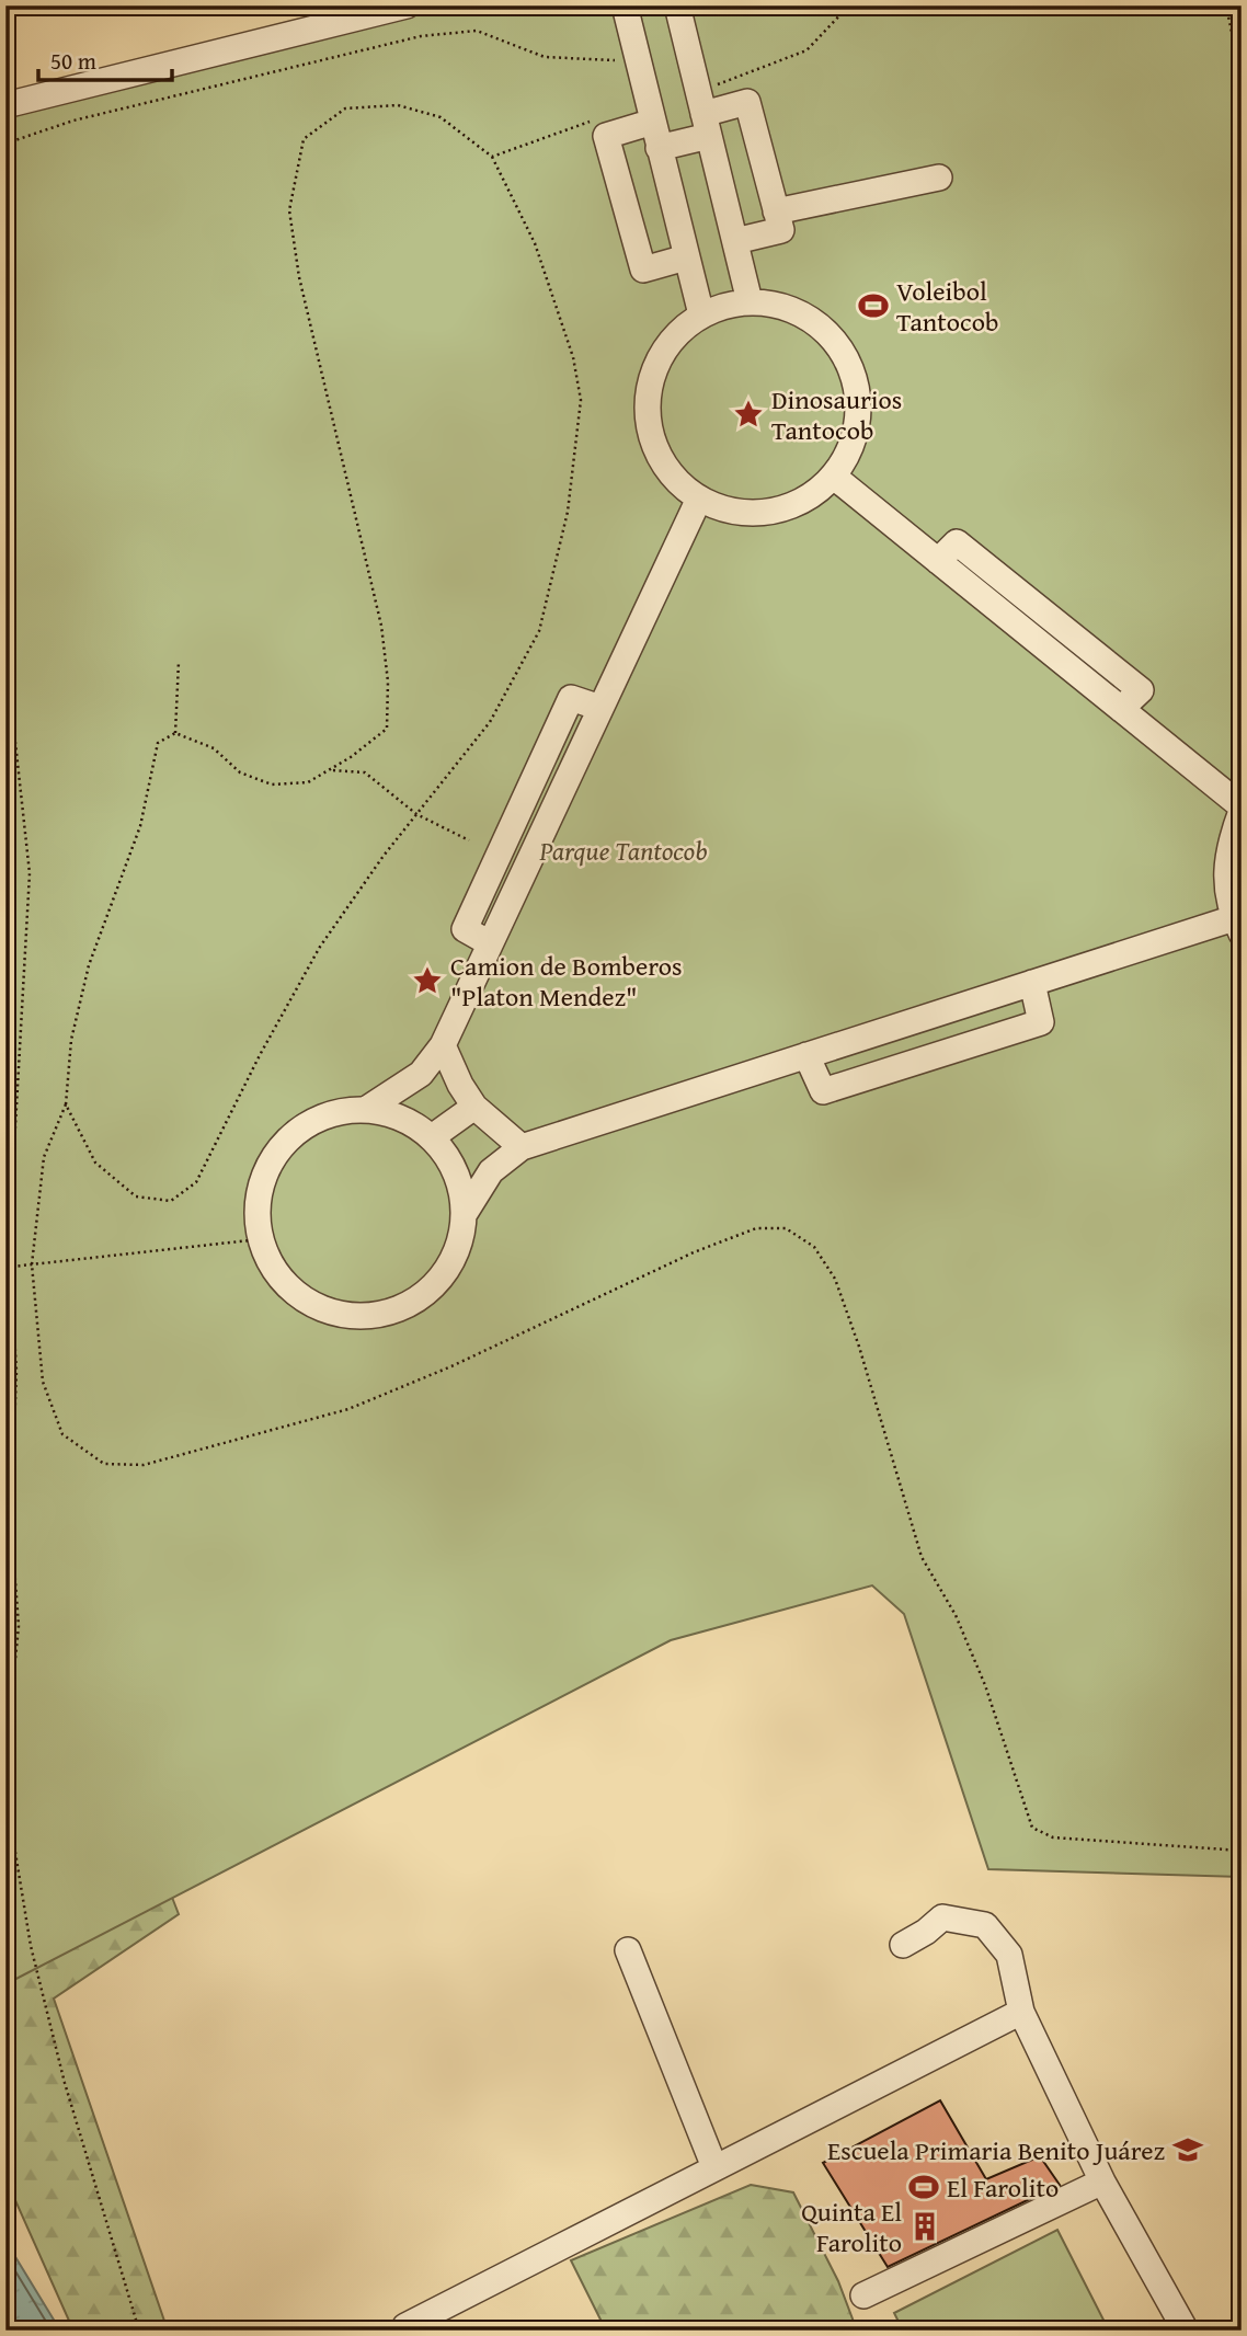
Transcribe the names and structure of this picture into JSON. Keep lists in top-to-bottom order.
{
  "parks": ["Parque Tantocob"],
  "places": {
    "sports": ["Voleibol Tantocob", "El Farolito"],
    "place": ["Dinosaurios Tantocob", "Camion de Bomberos \"Platon Mendez\""],
    "school or university": ["Escuela Primaria Benito Juárez"],
    "building": ["Quinta El Farolito"]
  },
  "scale_bar": "50 m"
}
